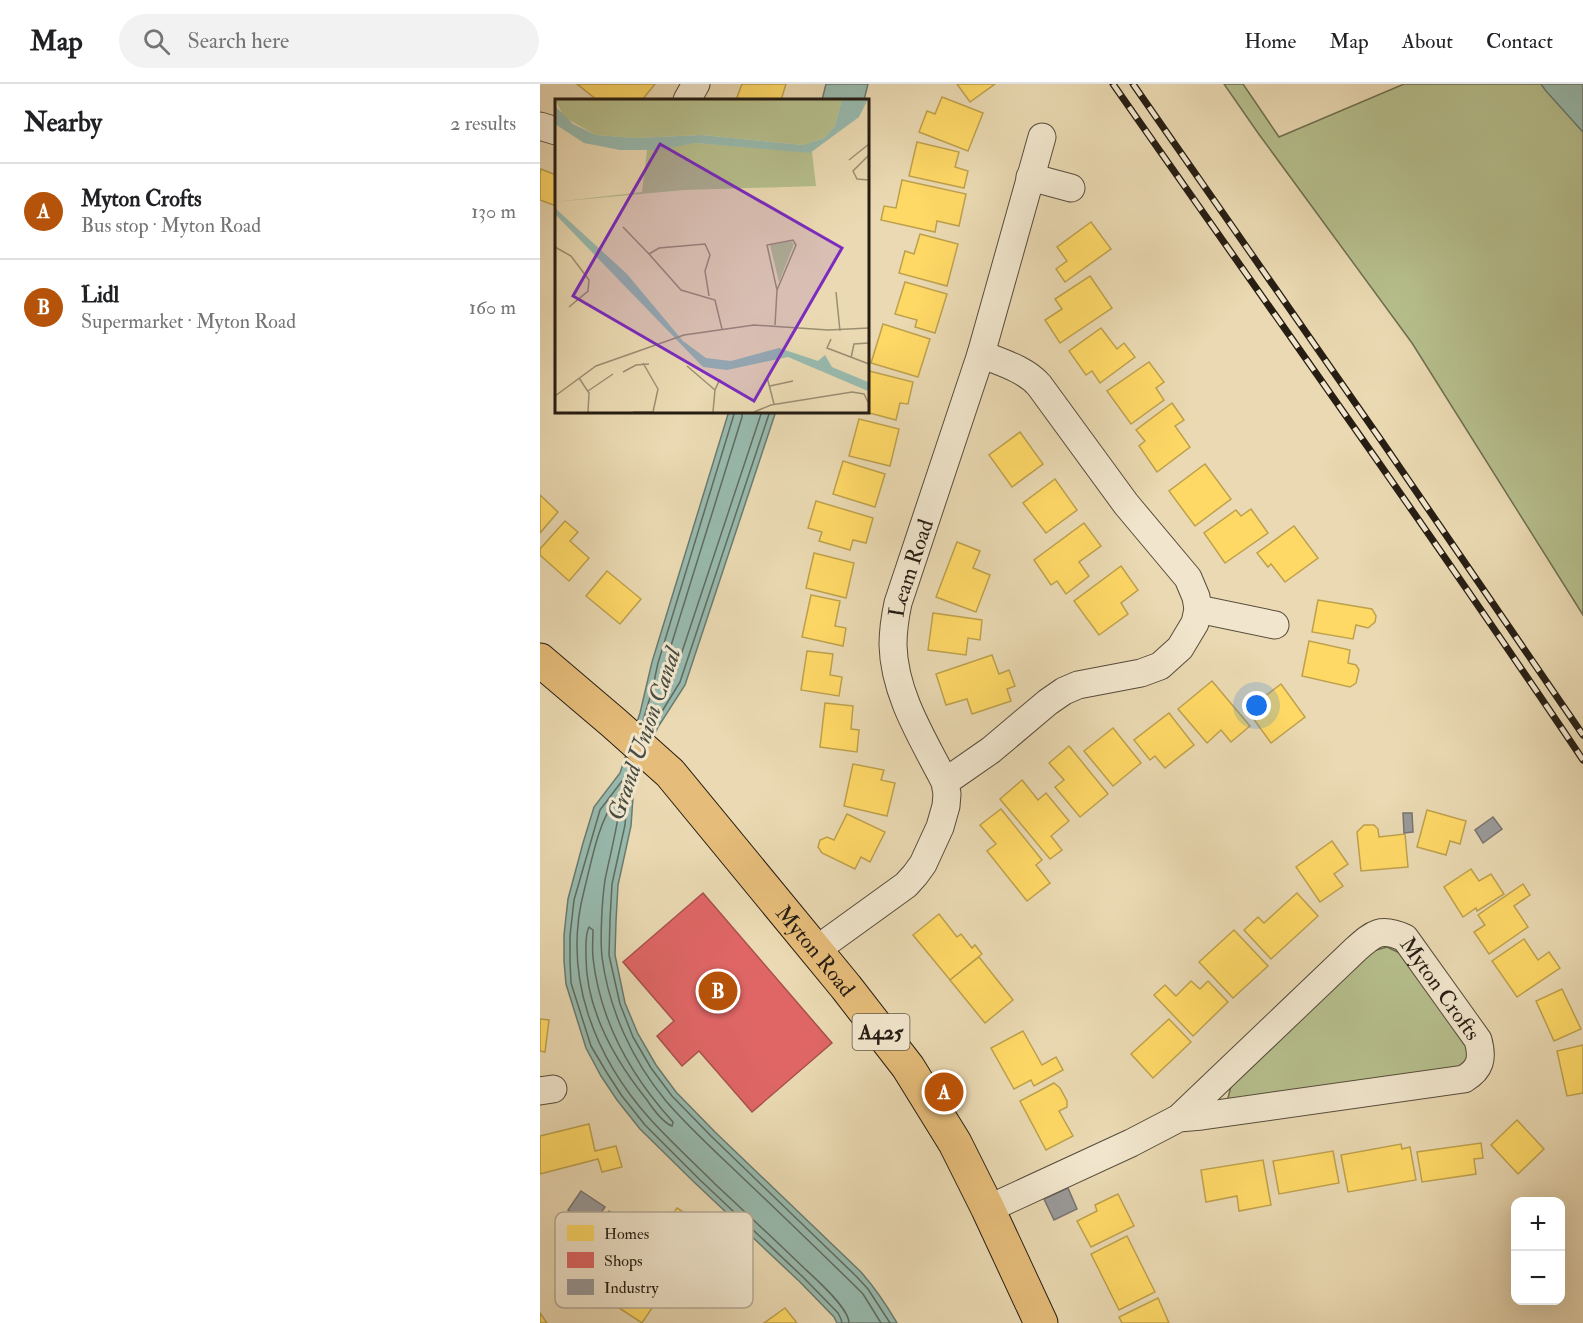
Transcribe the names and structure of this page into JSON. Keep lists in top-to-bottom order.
{
  "streets": {
    "main road": ["Myton Road", "A425"],
    "street": ["Leam Road", "Myton Crofts"]
  },
  "crossings": [
    ["Leam Road", "Myton Road"],
    ["Myton Road", "Myton Crofts"]
  ],
  "water": ["Grand Union Canal"],
  "legend": ["Homes", "Shops", "Industry"],
  "page": {
    "header": "Map",
    "search": "Search here",
    "nav": [
      "Home",
      "Map",
      "About",
      "Contact"
    ],
    "heading": ["Nearby", "2 results"],
    "list": [
      {
        "mark": "A",
        "name": "Myton Crofts",
        "note": "Bus stop · Myton Road",
        "value": "130 m"
      },
      {
        "mark": "B",
        "name": "Lidl",
        "note": "Supermarket · Myton Road",
        "value": "160 m"
      }
    ],
    "pins": ["B", "A"],
    "map_buttons": ["+", "−"]
  }
}
